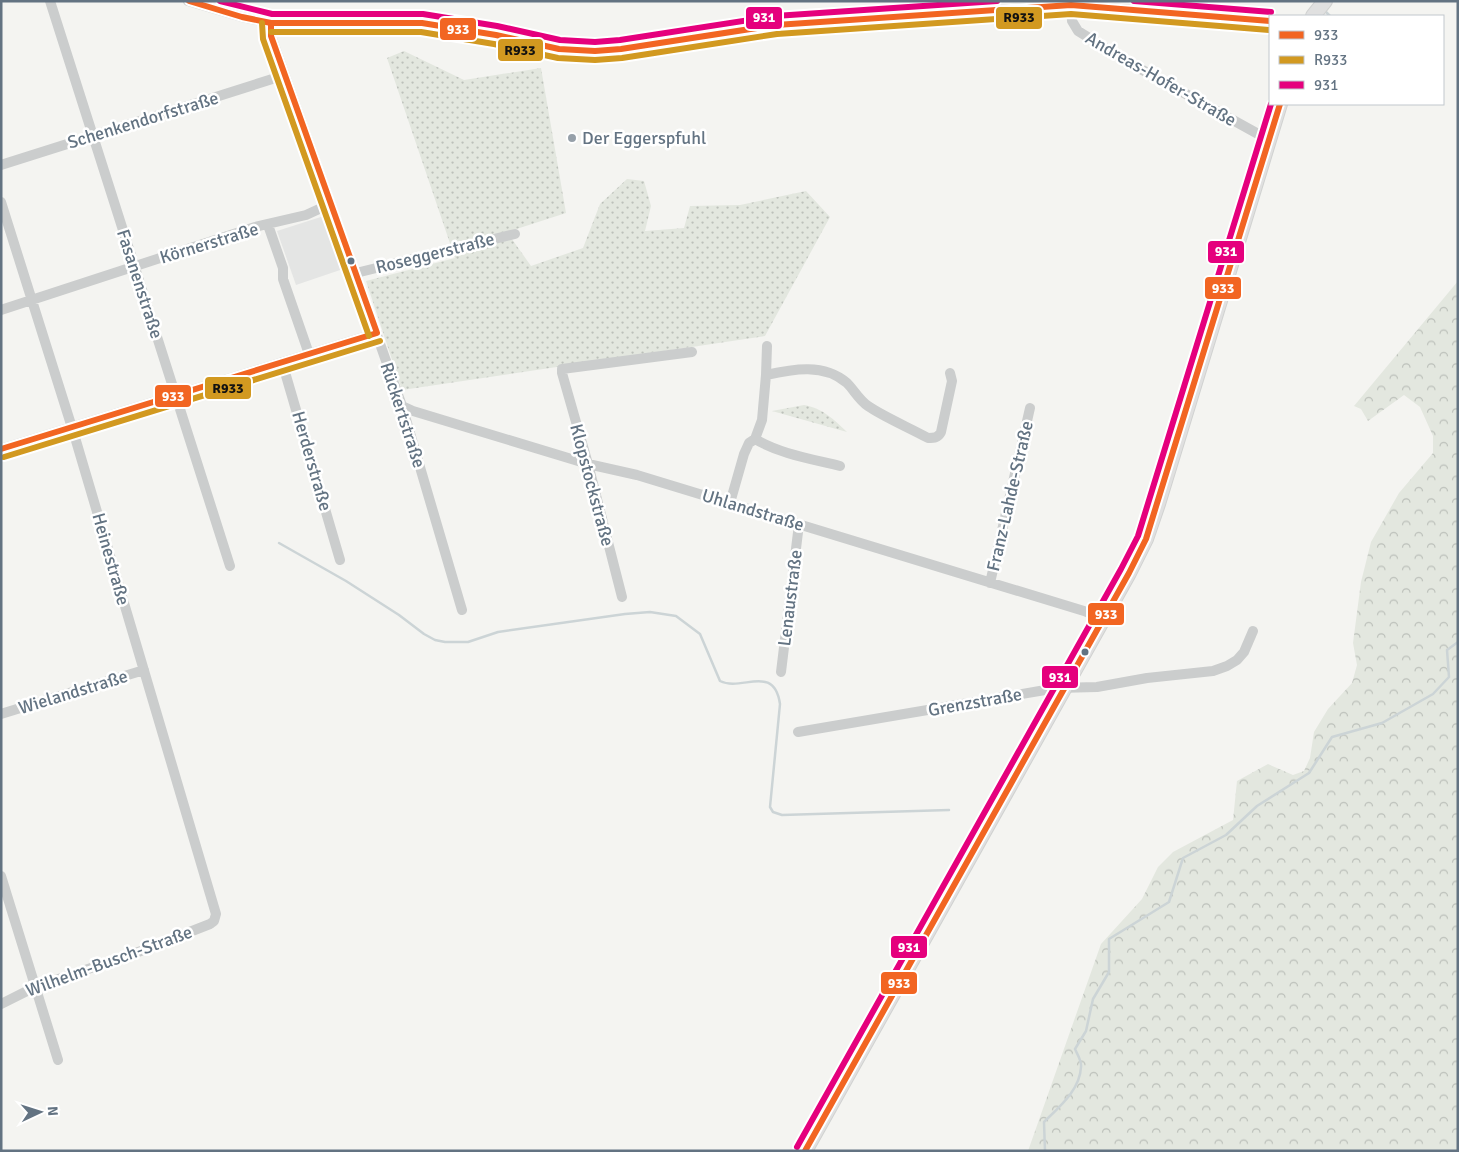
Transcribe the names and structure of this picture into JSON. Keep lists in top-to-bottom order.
{
  "streets": {
    "street": [
      "Andreas-Hofer-Straße",
      "Schenkendorfstraße",
      "Körnerstraße",
      "Roseggerstraße",
      "Fasanenstraße",
      "Rückertstraße",
      "Herderstraße",
      "Klopstockstraße",
      "Franz-Lahde-Straße",
      "Uhlandstraße",
      "Heinestraße",
      "Lenaustraße",
      "Wielandstraße",
      "Grenzstraße",
      "Wilhelm-Busch-Straße"
    ]
  },
  "crossings": [
    ["Schenkendorfstraße", "Fasanenstraße"],
    ["Schenkendorfstraße", "Rückertstraße"],
    ["Körnerstraße", "Fasanenstraße"],
    ["Körnerstraße", "Rückertstraße"],
    ["Körnerstraße", "Heinestraße"],
    ["Roseggerstraße", "Rückertstraße"],
    ["Rückertstraße", "Uhlandstraße"],
    ["Klopstockstraße", "Uhlandstraße"],
    ["Franz-Lahde-Straße", "Uhlandstraße"],
    ["Uhlandstraße", "Lenaustraße"],
    ["Heinestraße", "Wielandstraße"],
    ["Heinestraße", "Wilhelm-Busch-Straße"]
  ],
  "places": ["Der Eggerspfuhl"],
  "lines": ["transit line 933", "transit line 931", "transit line R933"],
  "legend": ["933", "R933", "931"],
  "north": "right"
}
